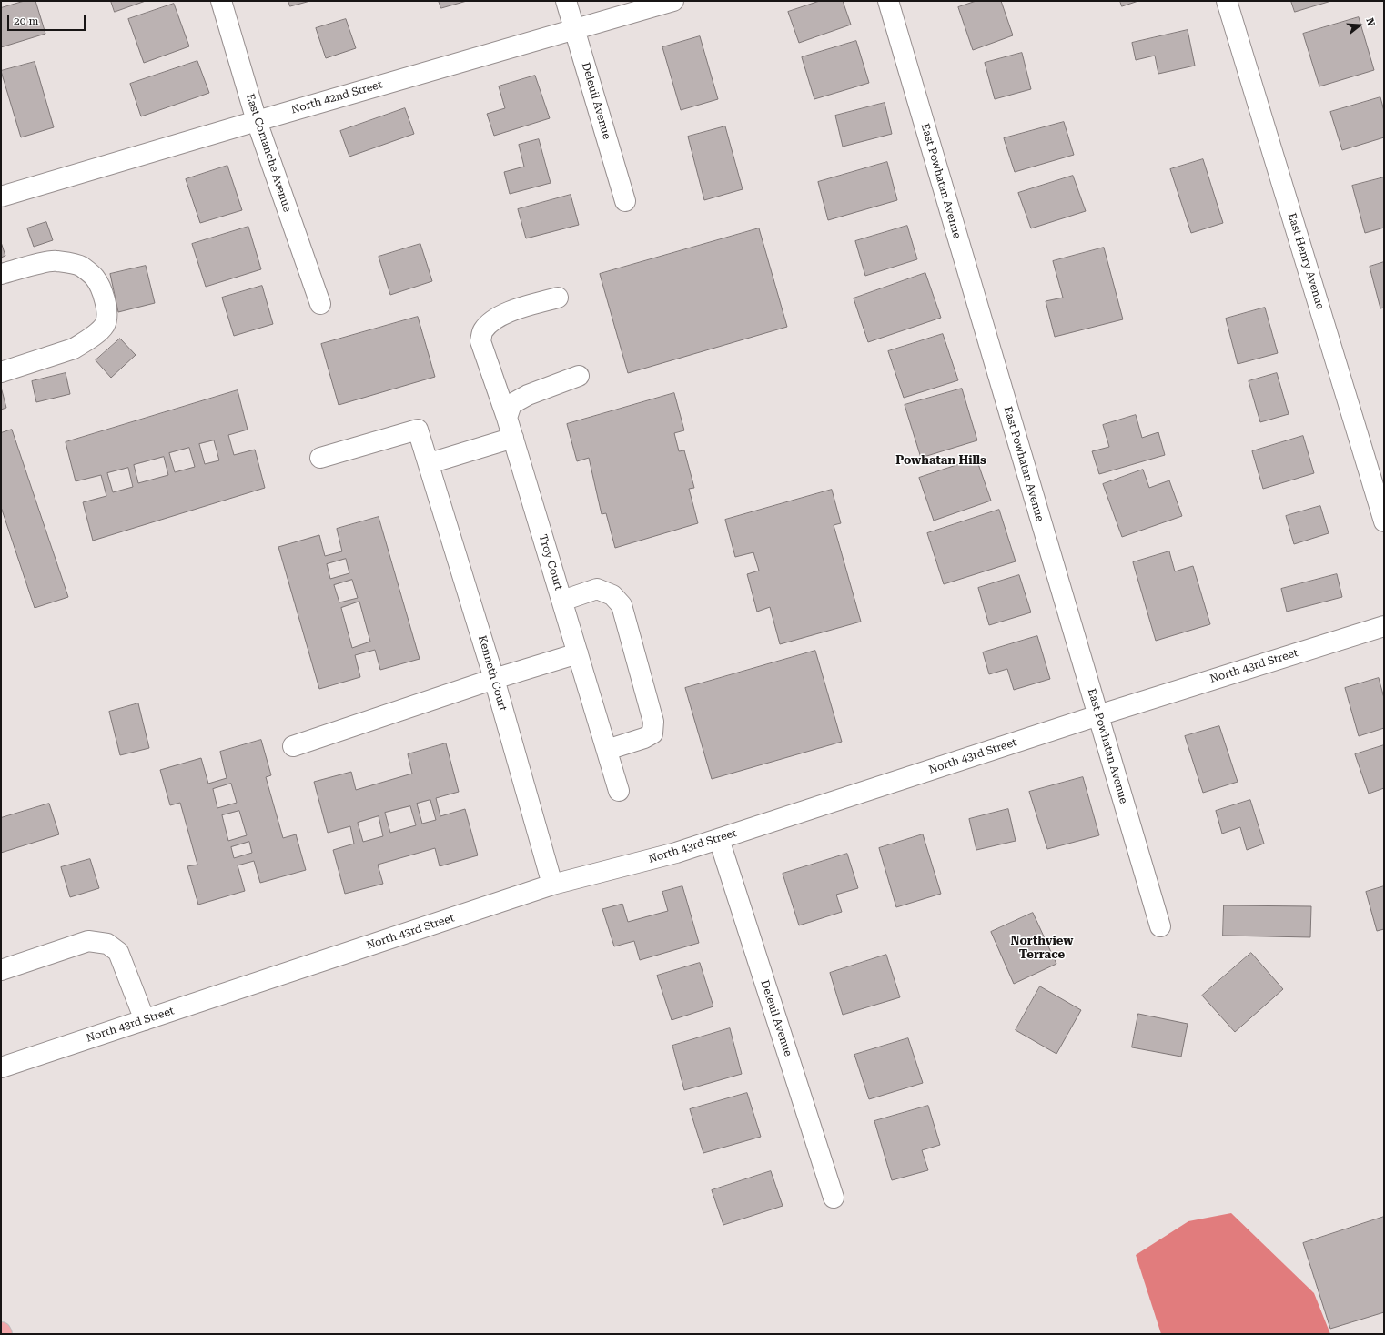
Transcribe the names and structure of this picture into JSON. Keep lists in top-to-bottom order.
{
  "streets": {
    "street": [
      "North 42nd Street",
      "Deleuil Avenue",
      "East Comanche Avenue",
      "East Powhatan Avenue",
      "East Henry Avenue",
      "Troy Court",
      "North 43rd Street",
      "Kenneth Court"
    ]
  },
  "crossings": [
    ["North 42nd Street", "Deleuil Avenue"],
    ["North 42nd Street", "East Comanche Avenue"],
    ["Deleuil Avenue", "North 43rd Street"],
    ["East Powhatan Avenue", "North 43rd Street"],
    ["North 43rd Street", "Kenneth Court"]
  ],
  "districts": ["Powhatan Hills", "Northview Terrace"],
  "scale_bar": "20 m",
  "north": "right"
}
